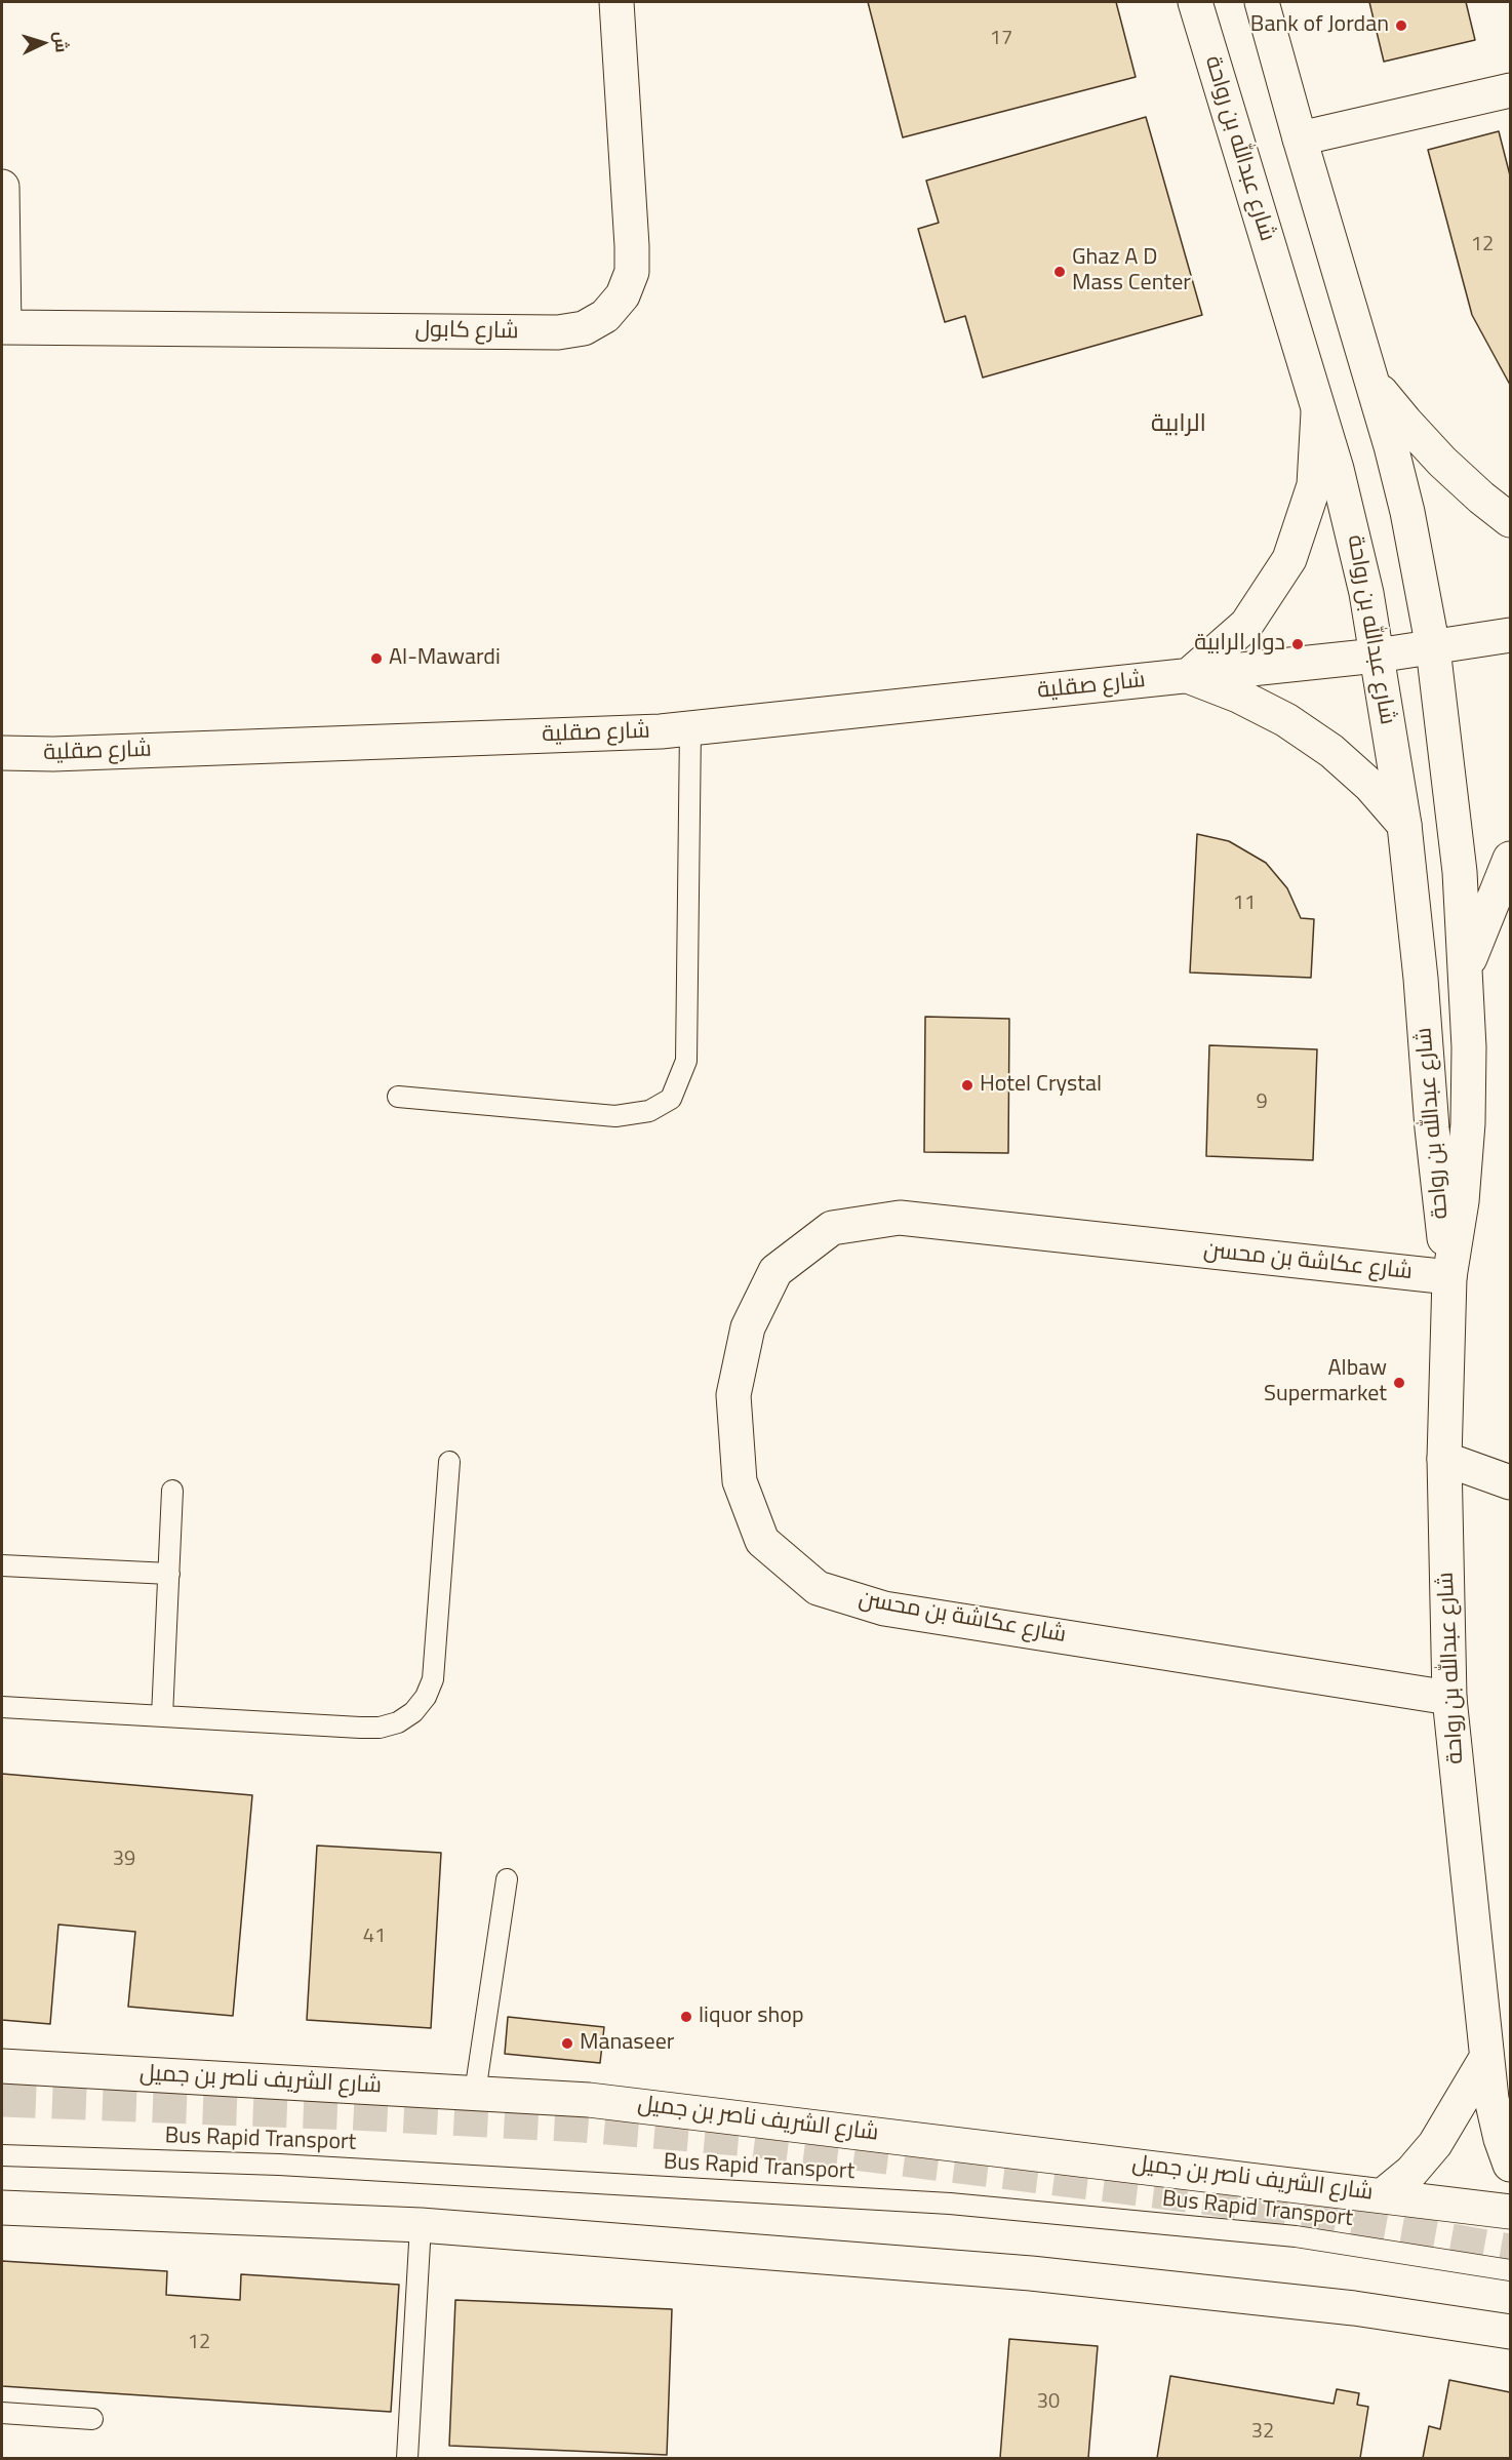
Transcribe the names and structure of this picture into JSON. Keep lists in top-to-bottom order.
{
  "streets": {
    "street": [
      "شارع عبدالله بن رواحة",
      "شارع كابول",
      "شارع صقلية",
      "شارع عكاشة بن محسن",
      "شارع الشريف ناصر بن جميل"
    ],
    "lane": ["Bus Rapid Transport"]
  },
  "crossings": [
    ["شارع عبدالله بن رواحة", "شارع صقلية"],
    ["شارع عبدالله بن رواحة", "شارع عكاشة بن محسن"]
  ],
  "districts": ["الرابية"],
  "places": [
    "Bank of Jordan",
    "Ghaz A D Mass Center",
    "دوار الرابية",
    "Al-Mawardi",
    "Hotel Crystal",
    "Albaw Supermarket",
    "liquor shop",
    "Manaseer"
  ],
  "house_numbers": [
    "17",
    "12",
    "11",
    "9",
    "39",
    "41",
    "12",
    "30",
    "32"
  ],
  "north": "right"
}
